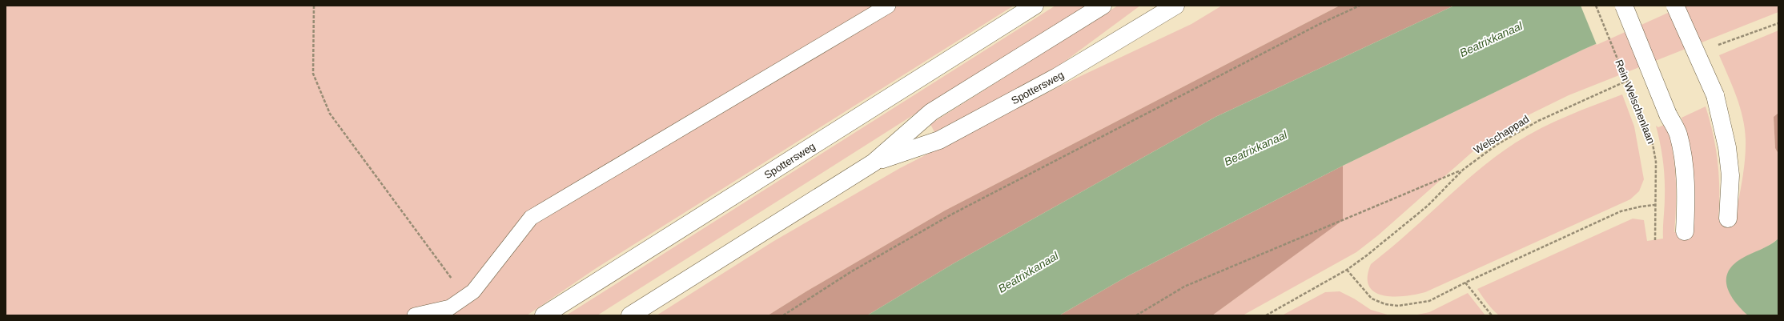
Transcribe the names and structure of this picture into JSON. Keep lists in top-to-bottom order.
{
  "streets": {
    "street": ["Spottersweg"],
    "path": ["Rein Welschenlaan", "Welschappad"]
  },
  "water": ["Beatrixkanaal"]
}
